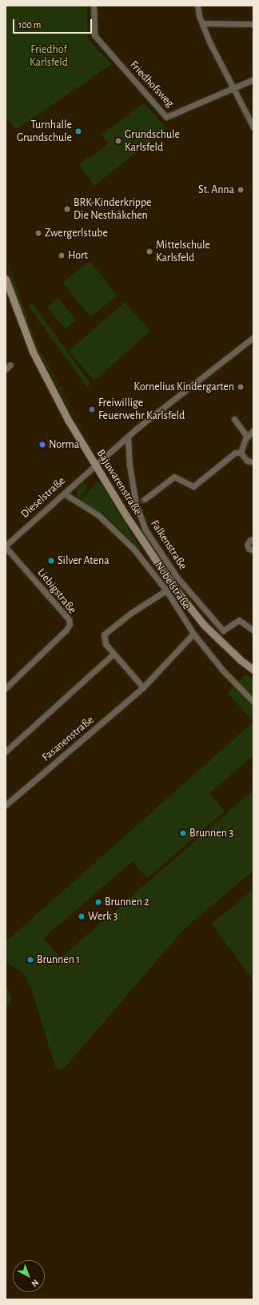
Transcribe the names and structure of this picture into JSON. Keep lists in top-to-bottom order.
{
  "streets": {
    "main road": ["Bajuwarenstraße"],
    "street": [
      "Friedhofsweg",
      "Dieselstraße",
      "Falkenstraße",
      "Nobelstraße",
      "Liebigstraße",
      "Fasanenstraße"
    ]
  },
  "crossings": [
    ["Bajuwarenstraße", "Dieselstraße"],
    ["Dieselstraße", "Nobelstraße"],
    ["Dieselstraße", "Liebigstraße"],
    ["Nobelstraße", "Fasanenstraße"]
  ],
  "parks": ["Friedhof Karlsfeld"],
  "places": [
    "Turnhalle Grundschule",
    "Grundschule Karlsfeld",
    "St. Anna",
    "BRK-Kinderkrippe Die Nesthäkchen",
    "Zwergerlstube",
    "Mittelschule Karlsfeld",
    "Hort",
    "Kornelius Kindergarten",
    "Freiwillige Feuerwehr Karlsfeld",
    "Norma",
    "Silver Atena",
    "Brunnen 3",
    "Brunnen 2",
    "Werk 3",
    "Brunnen 1"
  ],
  "scale_bar": "100 m",
  "north": "bottom right"
}
